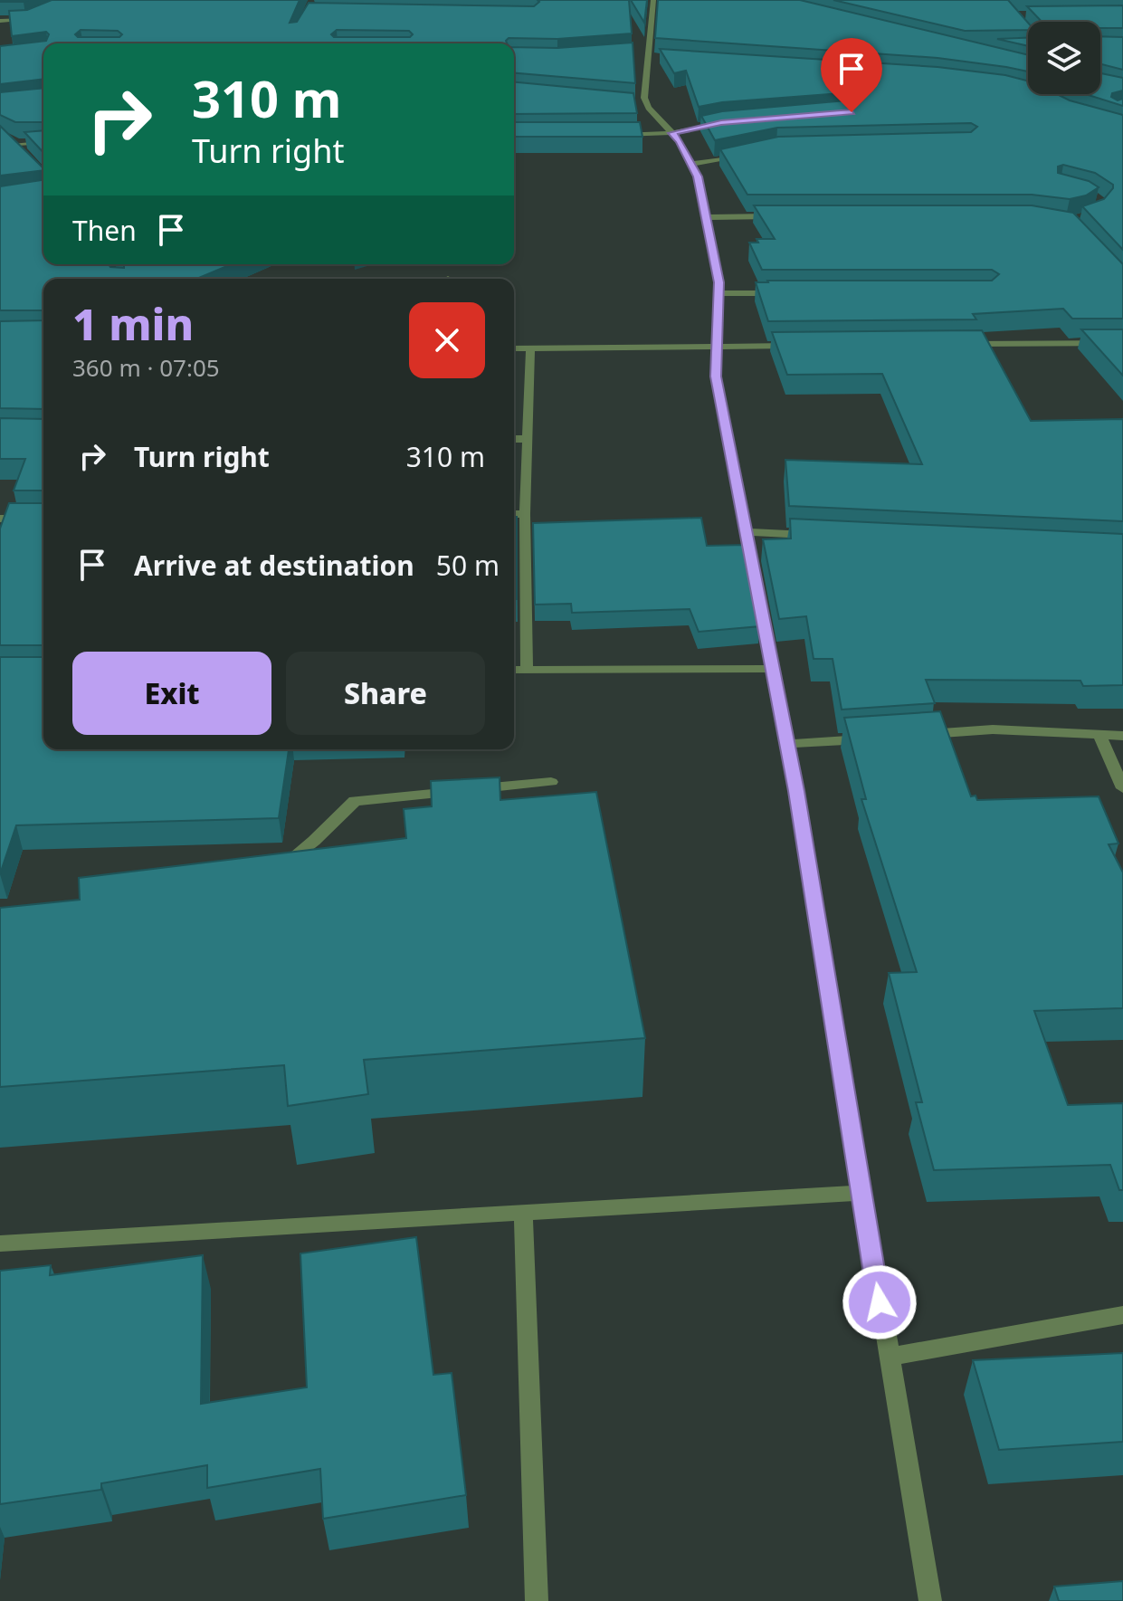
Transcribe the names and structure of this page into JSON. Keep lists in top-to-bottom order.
{
  "page": {
    "turn": ["310 m", "Turn right"],
    "then": "Then",
    "heading": ["1 min", "360 m · 07:05"],
    "list": [
      {
        "name": "Turn right",
        "value": "310 m"
      },
      {
        "name": "Arrive at destination",
        "value": "50 m"
      }
    ],
    "buttons": ["Exit", "Share"]
  }
}
